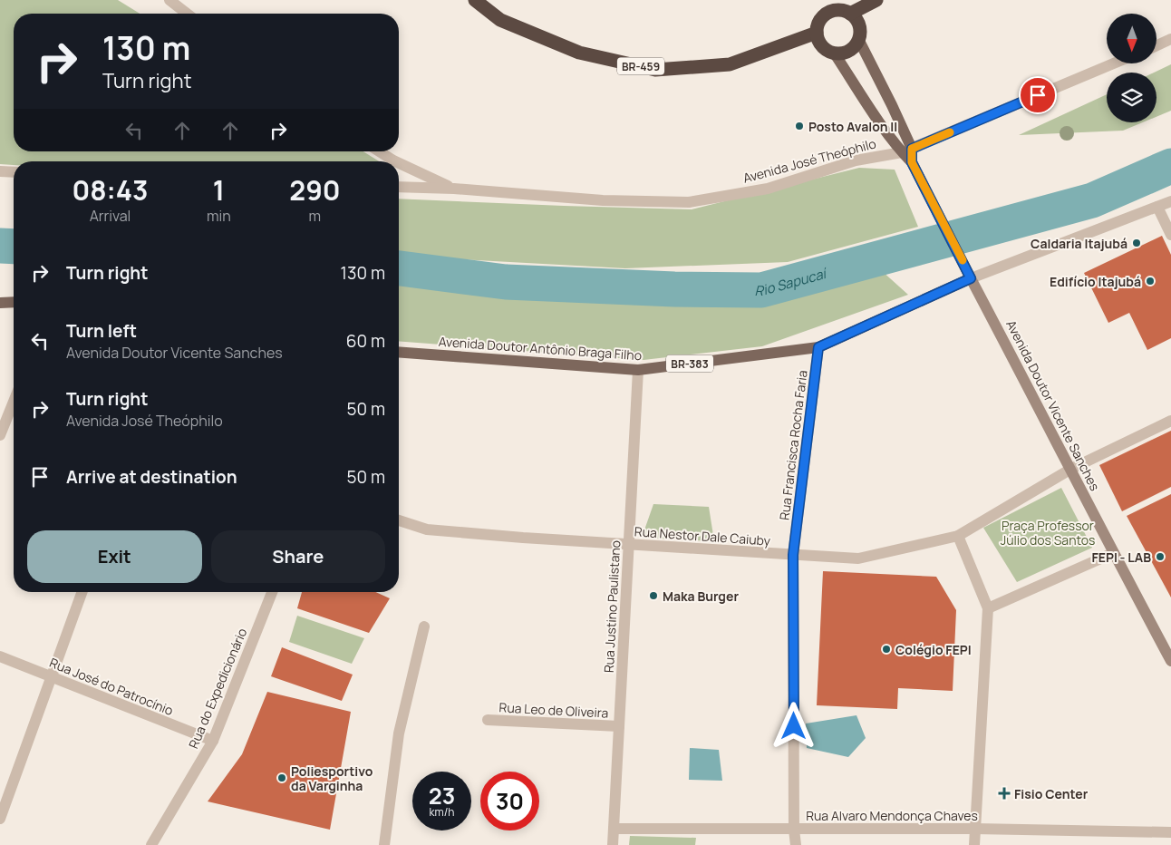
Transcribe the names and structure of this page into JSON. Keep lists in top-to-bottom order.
{
  "streets": {
    "highway": ["BR-459"],
    "main road": ["Avenida Doutor Antônio Braga Filho", "BR-383", "Avenida Doutor Vicente Sanches"],
    "street": [
      "Avenida José Theóphilo",
      "Rua Francisca Rocha Faria",
      "Rua Nestor Dale Caiuby",
      "Rua Justino Paulistano",
      "Rua José do Patrocínio",
      "Rua do Expedicionário",
      "Rua Leo de Oliveira",
      "Rua Alvaro Mendonça Chaves"
    ]
  },
  "crossings": [
    ["BR-459", "Avenida Doutor Vicente Sanches"],
    ["Avenida José Theóphilo", "Avenida Doutor Vicente Sanches"],
    ["Avenida Doutor Antônio Braga Filho", "Avenida Doutor Vicente Sanches"],
    ["Avenida Doutor Antônio Braga Filho", "Rua Francisca Rocha Faria"],
    ["Avenida Doutor Antônio Braga Filho", "Rua Justino Paulistano"],
    ["Avenida Doutor Vicente Sanches", "Rua Nestor Dale Caiuby"],
    ["Rua Francisca Rocha Faria", "Rua Nestor Dale Caiuby"],
    ["Rua Francisca Rocha Faria", "Rua Alvaro Mendonça Chaves"],
    ["Rua Nestor Dale Caiuby", "Rua Justino Paulistano"],
    ["Rua Justino Paulistano", "Rua Leo de Oliveira"],
    ["Rua Justino Paulistano", "Rua Alvaro Mendonça Chaves"],
    ["Rua José do Patrocínio", "Rua do Expedicionário"]
  ],
  "water": ["Rio Sapucaí"],
  "parks": ["Praça Professor Júlio dos Santos"],
  "places": {
    "other": [
      "Posto Avalon II",
      "Caldaria Itajubá",
      "Edifício Itajubá",
      "FEPI - LAB",
      "Maka Burger",
      "Colégio FEPI",
      "Poliesportivo da Varginha"
    ],
    "health": ["Fisio Center"]
  },
  "north": "bottom",
  "page": {
    "turn": ["130 m", "Turn right"],
    "eta": [
      "08:43",
      "Arrival",
      "1",
      "min",
      "290",
      "m"
    ],
    "list": [
      {
        "name": "Turn right",
        "value": "130 m"
      },
      {
        "name": "Turn left",
        "note": "Avenida Doutor Vicente Sanches",
        "value": "60 m"
      },
      {
        "name": "Turn right",
        "note": "Avenida José Theóphilo",
        "value": "50 m"
      },
      {
        "name": "Arrive at destination",
        "value": "50 m"
      }
    ],
    "buttons": ["Exit", "Share"],
    "speed": "23 km/h",
    "limit": "30"
  }
}
